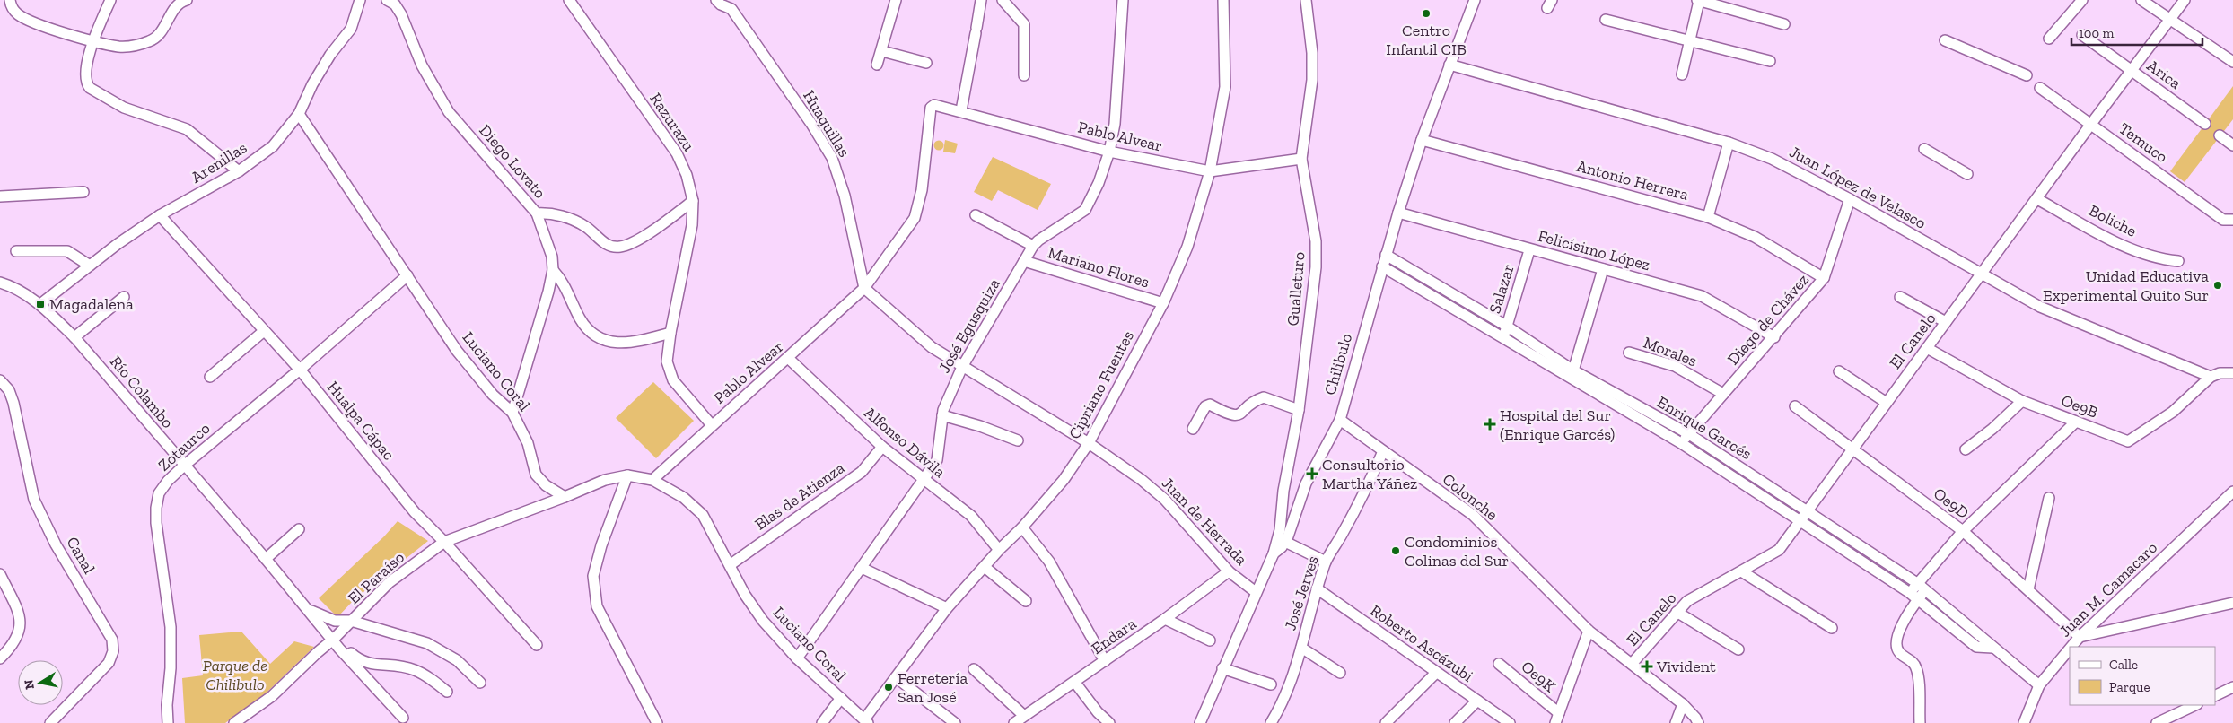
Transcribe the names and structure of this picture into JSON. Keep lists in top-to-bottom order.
{
  "streets": {
    "street": [
      "Arica",
      "Razurazu",
      "Huaquillas",
      "Pablo Alvear",
      "Temuco",
      "Diego Lovato",
      "Arenillas",
      "Antonio Herrera",
      "Juan López de Velasco",
      "Boliche",
      "Felicísimo López",
      "Mariano Flores",
      "Gualleturo",
      "Salazar",
      "Diego de Chávez",
      "José Egusquiza",
      "El Canelo",
      "Morales",
      "Chilibulo",
      "Luciano Coral",
      "Cipriano Fuentes",
      "Río Colambo",
      "Oe9B",
      "Hualpa Cápac",
      "Enrique Garcés",
      "Alfonso Dávila",
      "Zotaurco",
      "Blas de Atienza",
      "Colonche",
      "Oe9D",
      "Juan de Herrada",
      "Canal",
      "El Paraíso",
      "Juan M. Camacaro",
      "José Jerves",
      "Endara",
      "Roberto Ascázubi",
      "Oe9K"
    ]
  },
  "crossings": [
    ["Arica", "El Canelo"],
    ["Razurazu", "Pablo Alvear"],
    ["Huaquillas", "Pablo Alvear"],
    ["Huaquillas", "Juan de Herrada"],
    ["Pablo Alvear", "Gualleturo"],
    ["Pablo Alvear", "José Egusquiza"],
    ["Pablo Alvear", "Luciano Coral"],
    ["Pablo Alvear", "Cipriano Fuentes"],
    ["Pablo Alvear", "Alfonso Dávila"],
    ["Pablo Alvear", "Juan de Herrada"],
    ["Temuco", "El Canelo"],
    ["Diego Lovato", "Luciano Coral"],
    ["Arenillas", "Luciano Coral"],
    ["Arenillas", "Río Colambo"],
    ["Arenillas", "Hualpa Cápac"],
    ["Antonio Herrera", "Diego de Chávez"],
    ["Antonio Herrera", "Chilibulo"],
    ["Juan López de Velasco", "Diego de Chávez"],
    ["Juan López de Velasco", "El Canelo"],
    ["Juan López de Velasco", "Chilibulo"],
    ["Juan López de Velasco", "Oe9B"],
    ["Boliche", "El Canelo"],
    ["Felicísimo López", "Salazar"],
    ["Felicísimo López", "Diego de Chávez"],
    ["Felicísimo López", "Chilibulo"],
    ["Mariano Flores", "José Egusquiza"],
    ["Mariano Flores", "Cipriano Fuentes"],
    ["Gualleturo", "Chilibulo"],
    ["Salazar", "Enrique Garcés"],
    ["Diego de Chávez", "Morales"],
    ["Diego de Chávez", "Enrique Garcés"],
    ["José Egusquiza", "Luciano Coral"],
    ["José Egusquiza", "Alfonso Dávila"],
    ["José Egusquiza", "Juan de Herrada"],
    ["El Canelo", "Oe9B"],
    ["El Canelo", "Enrique Garcés"],
    ["El Canelo", "Colonche"],
    ["El Canelo", "Oe9D"],
    ["Chilibulo", "Enrique Garcés"],
    ["Chilibulo", "Colonche"],
    ["Chilibulo", "Juan de Herrada"],
    ["Luciano Coral", "Cipriano Fuentes"],
    ["Luciano Coral", "Zotaurco"],
    ["Luciano Coral", "Blas de Atienza"],
    ["Luciano Coral", "El Paraíso"],
    ["Cipriano Fuentes", "Alfonso Dávila"],
    ["Cipriano Fuentes", "Juan de Herrada"],
    ["Río Colambo", "Zotaurco"],
    ["Río Colambo", "El Paraíso"],
    ["Hualpa Cápac", "Zotaurco"],
    ["Hualpa Cápac", "El Paraíso"],
    ["Enrique Garcés", "Juan M. Camacaro"],
    ["Alfonso Dávila", "Blas de Atienza"],
    ["Colonche", "José Jerves"],
    ["Oe9D", "Juan M. Camacaro"],
    ["Juan de Herrada", "Endara"],
    ["José Jerves", "Roberto Ascázubi"]
  ],
  "parks": ["Parque de Chilibulo"],
  "places": {
    "other": [
      "Centro Infantil CIB",
      "Unidad Educativa Experimental Quito Sur",
      "Condominios Colinas del Sur",
      "Ferretería San José"
    ],
    "transit": ["Magadalena"],
    "health": ["Hospital del Sur (Enrique Garcés)", "Consultorio Martha Yáñez", "Vivident"]
  },
  "legend": ["Calle", "Parque"],
  "scale_bar": "100 m",
  "north": "left"
}
